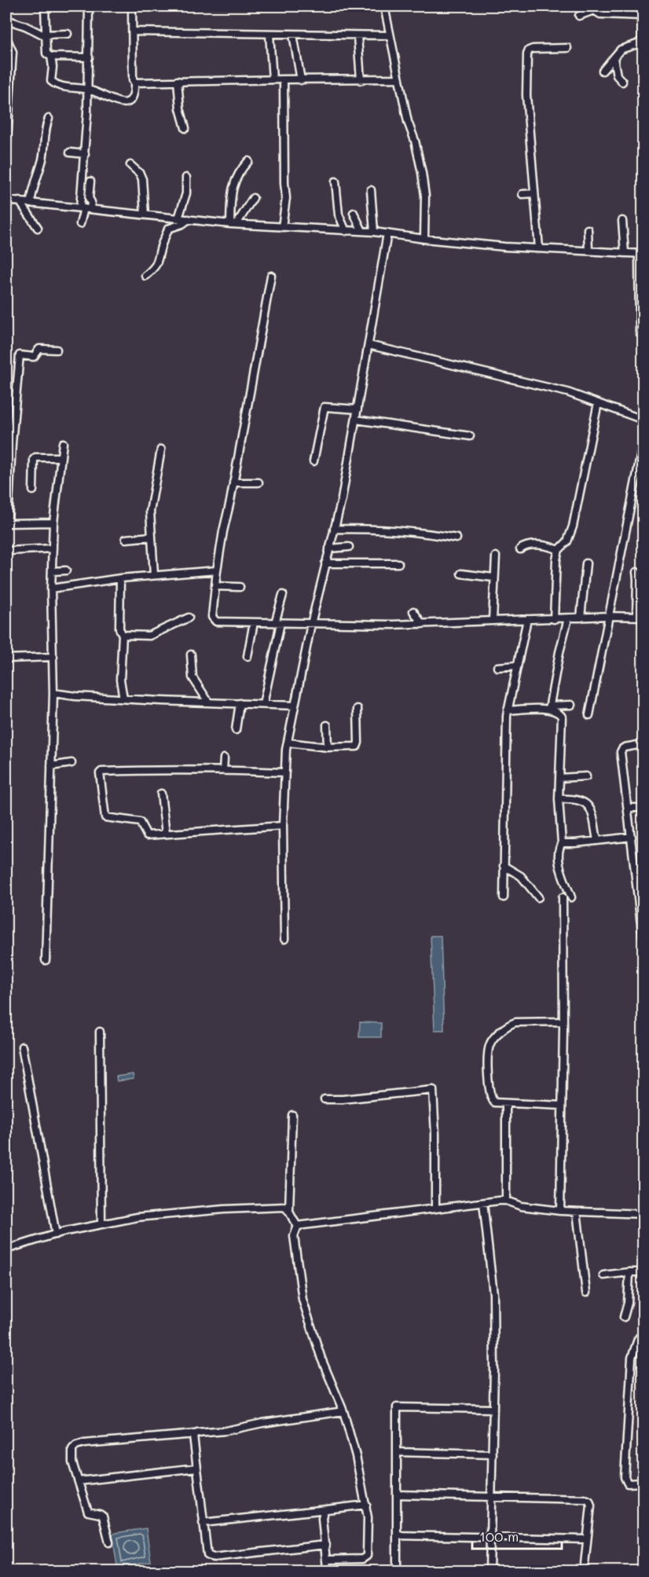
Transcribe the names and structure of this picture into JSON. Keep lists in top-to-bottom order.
{
  "scale_bar": "100 m"
}
